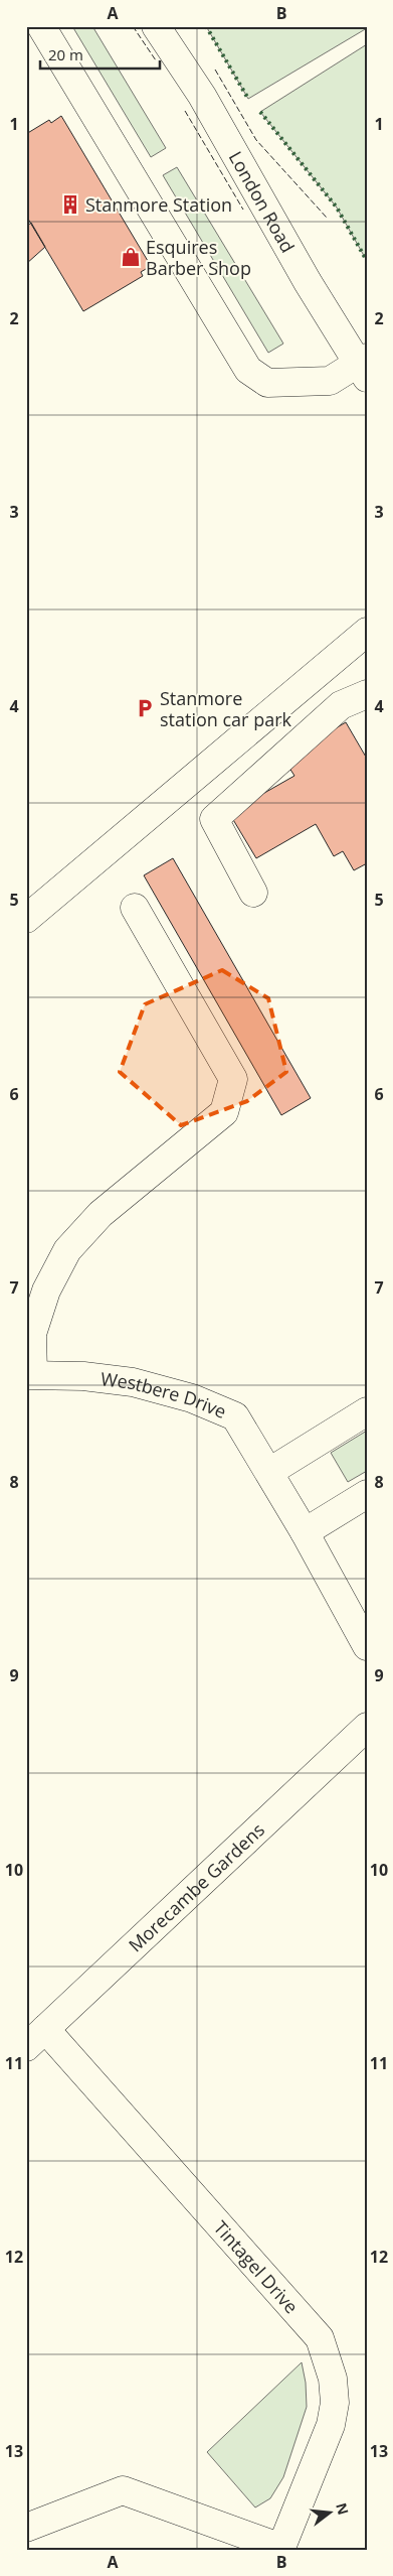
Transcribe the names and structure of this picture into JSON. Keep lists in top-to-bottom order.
{
  "streets": {
    "street": [
      "London Road",
      "Westbere Drive",
      "Morecambe Gardens",
      "Tintagel Drive"
    ]
  },
  "crossings": [
    ["Morecambe Gardens", "Tintagel Drive"]
  ],
  "places": {
    "building": ["Stanmore Station"],
    "shop": ["Esquires Barber Shop"],
    "parking": ["Stanmore station car park"]
  },
  "scale_bar": "20 m",
  "north": "right",
  "grid": {
    "columns": ["A", "B"],
    "rows": [
      "1",
      "2",
      "3",
      "4",
      "5",
      "6",
      "7",
      "8",
      "9",
      "10",
      "11",
      "12",
      "13"
    ]
  }
}
